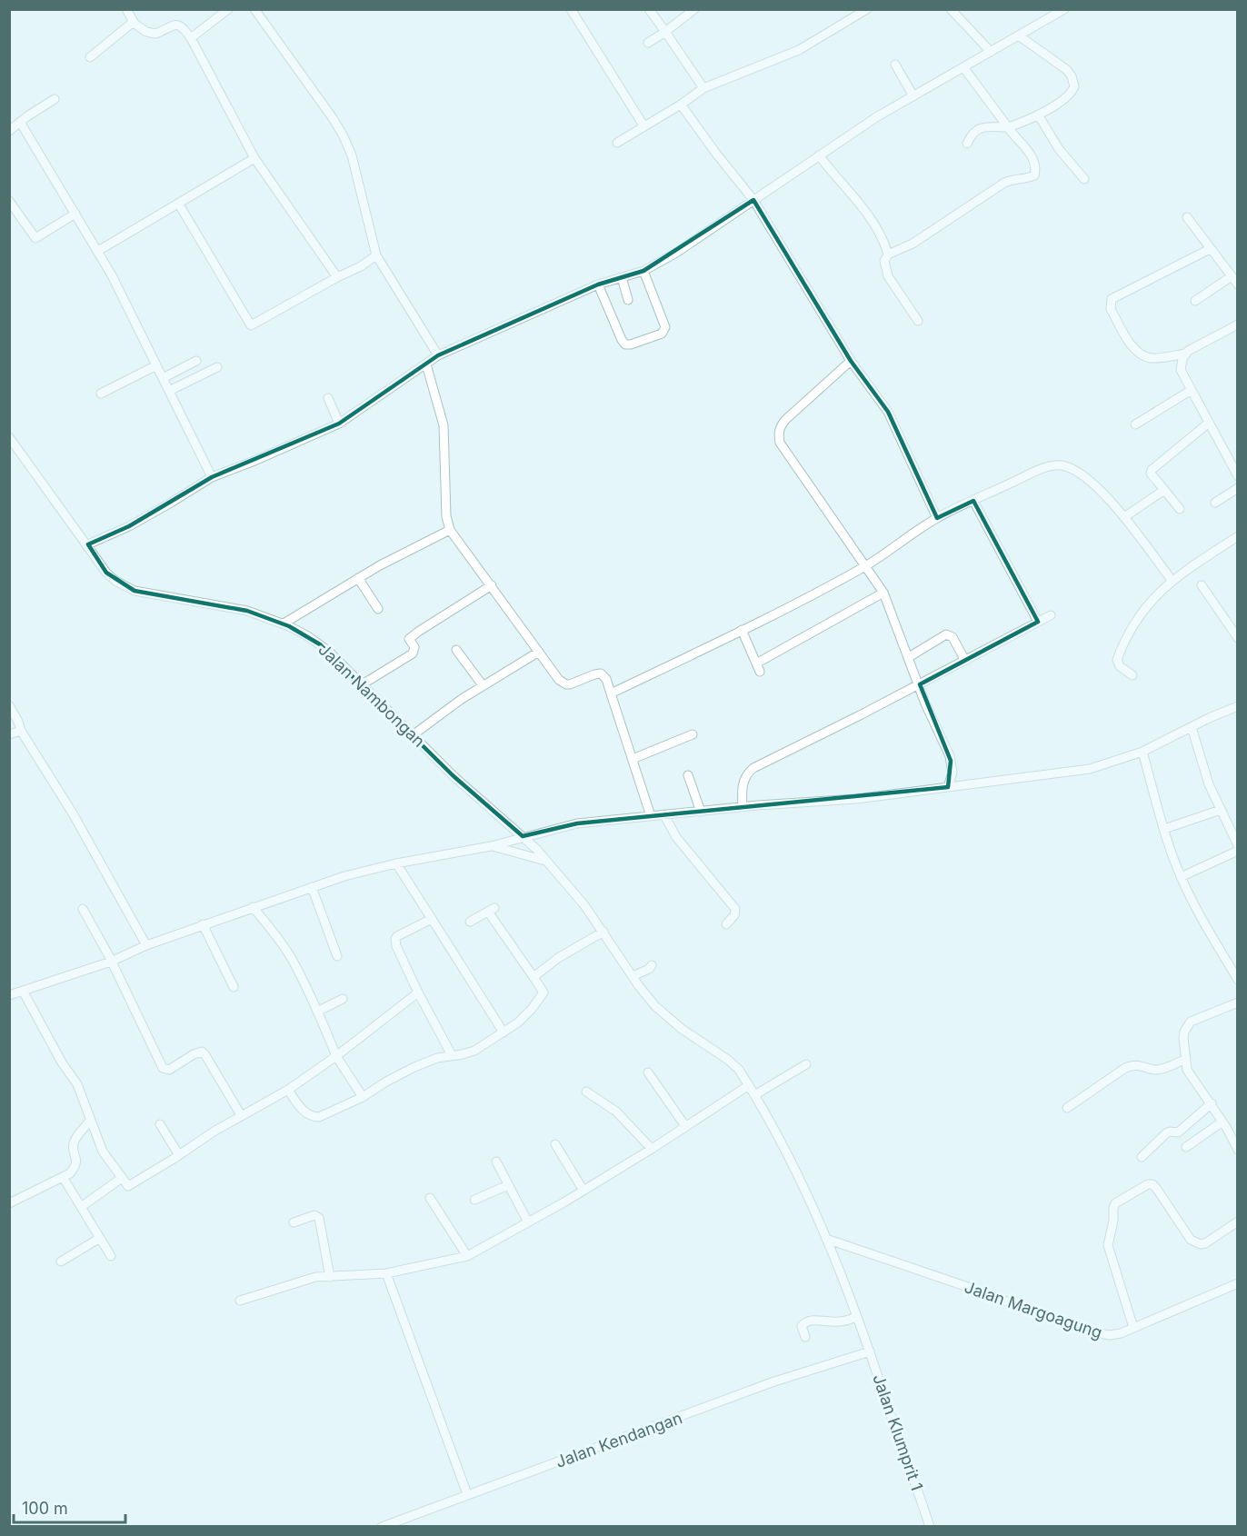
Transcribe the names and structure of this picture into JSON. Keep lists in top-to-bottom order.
{
  "streets": {
    "street": [
      "Jalan Nambongan",
      "Jalan Margoagung",
      "Jalan Klumprit 1",
      "Jalan Kendangan"
    ]
  },
  "crossings": [
    ["Jalan Nambongan", "Jalan Margoagung"],
    ["Jalan Nambongan", "Jalan Klumprit 1"],
    ["Jalan Klumprit 1", "Jalan Kendangan"]
  ],
  "scale_bar": "100 m"
}
